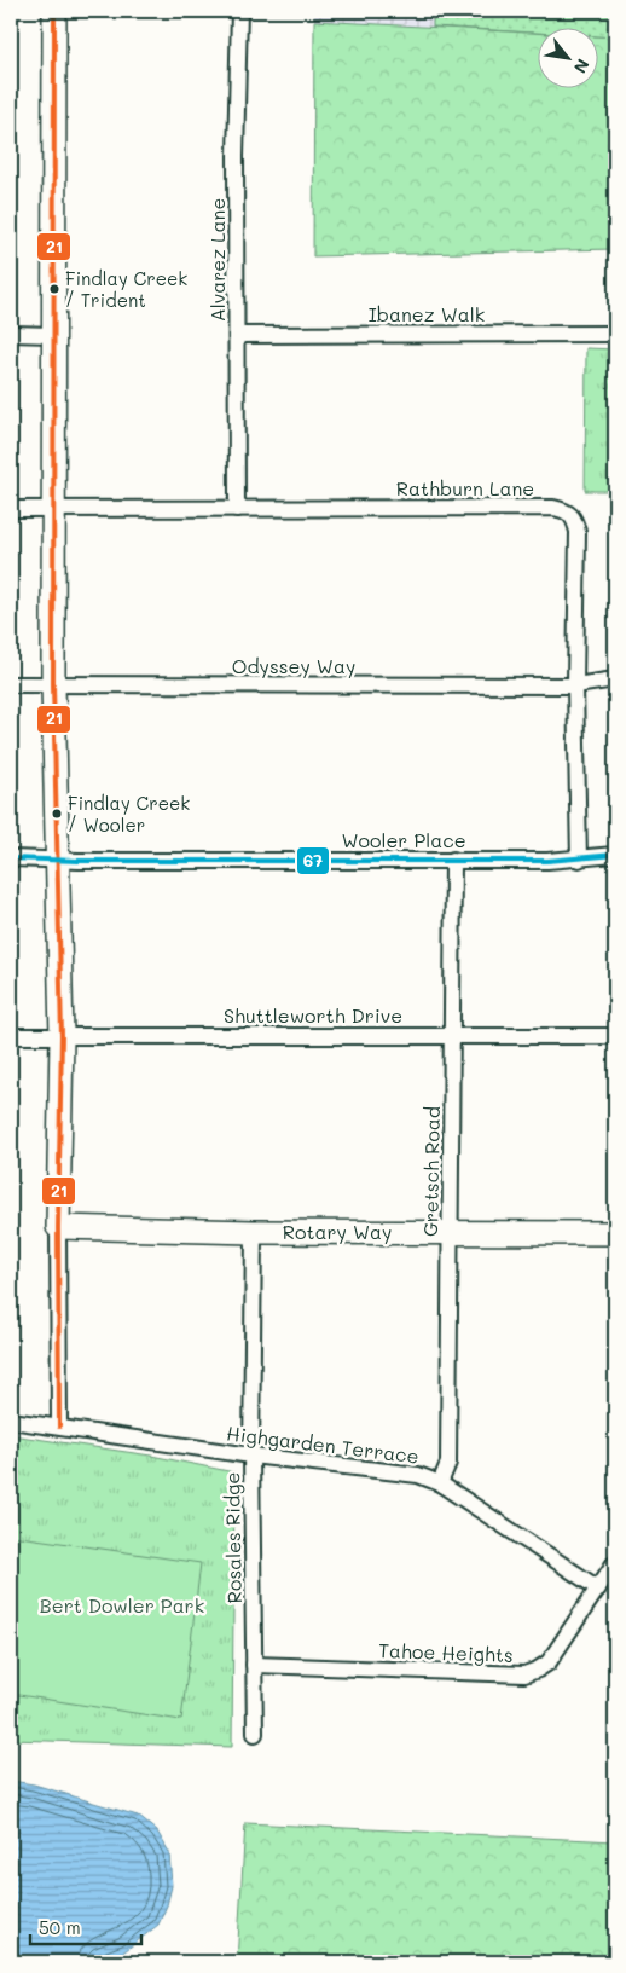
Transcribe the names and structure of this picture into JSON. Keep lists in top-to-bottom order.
{
  "streets": {
    "street": [
      "Alvarez Lane",
      "Ibanez Walk",
      "Rathburn Lane",
      "Odyssey Way",
      "Wooler Place",
      "Shuttleworth Drive",
      "Gretsch Road",
      "Rotary Way",
      "Highgarden Terrace",
      "Rosales Ridge",
      "Tahoe Heights"
    ]
  },
  "crossings": [
    ["Alvarez Lane", "Ibanez Walk"],
    ["Alvarez Lane", "Rathburn Lane"],
    ["Rathburn Lane", "Odyssey Way"],
    ["Rathburn Lane", "Wooler Place"],
    ["Wooler Place", "Gretsch Road"],
    ["Shuttleworth Drive", "Gretsch Road"],
    ["Gretsch Road", "Rotary Way"],
    ["Gretsch Road", "Highgarden Terrace"],
    ["Rotary Way", "Rosales Ridge"],
    ["Highgarden Terrace", "Rosales Ridge"],
    ["Highgarden Terrace", "Tahoe Heights"],
    ["Rosales Ridge", "Tahoe Heights"]
  ],
  "parks": ["Bert Dowler Park"],
  "places": ["Findlay Creek / Trident", "Findlay Creek / Wooler"],
  "lines": ["transit line 21", "transit line 67"],
  "scale_bar": "50 m",
  "north": "bottom right"
}
